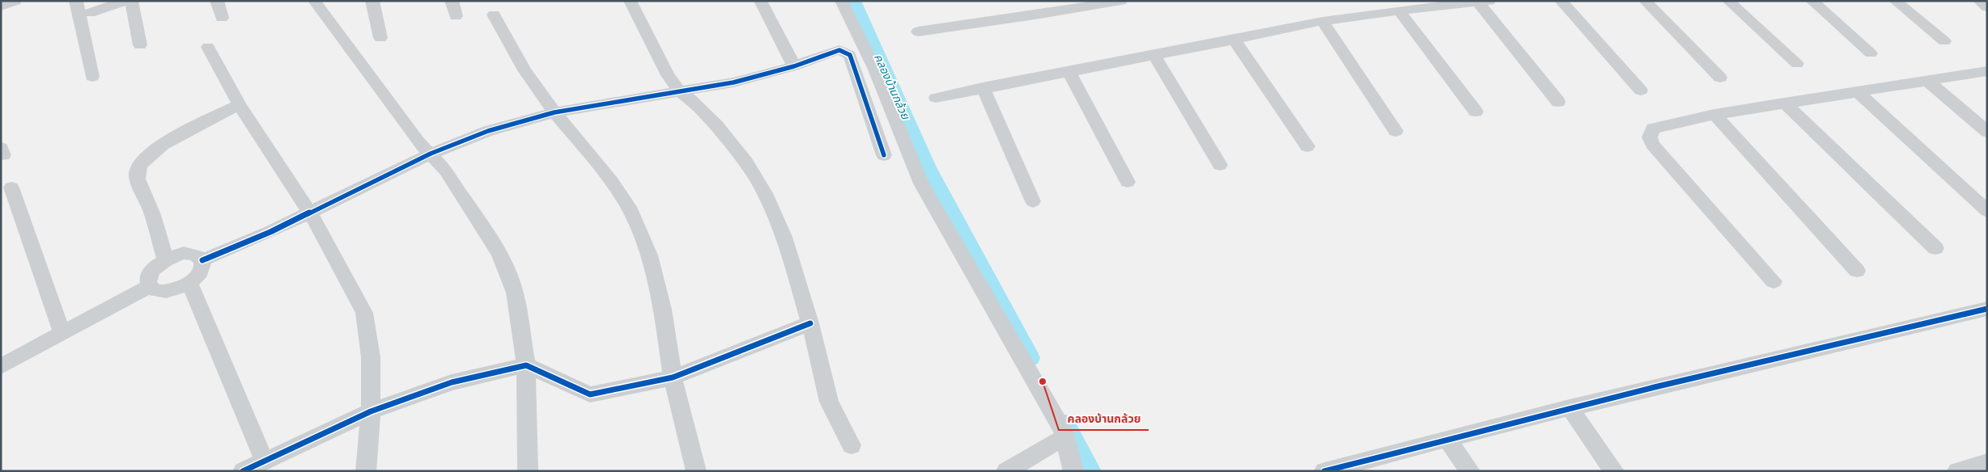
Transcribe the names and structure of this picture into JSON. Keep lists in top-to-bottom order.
{
  "water": ["คลองบ้านกล้วย"],
  "places": ["คลองบ้านกล้วย"]
}
